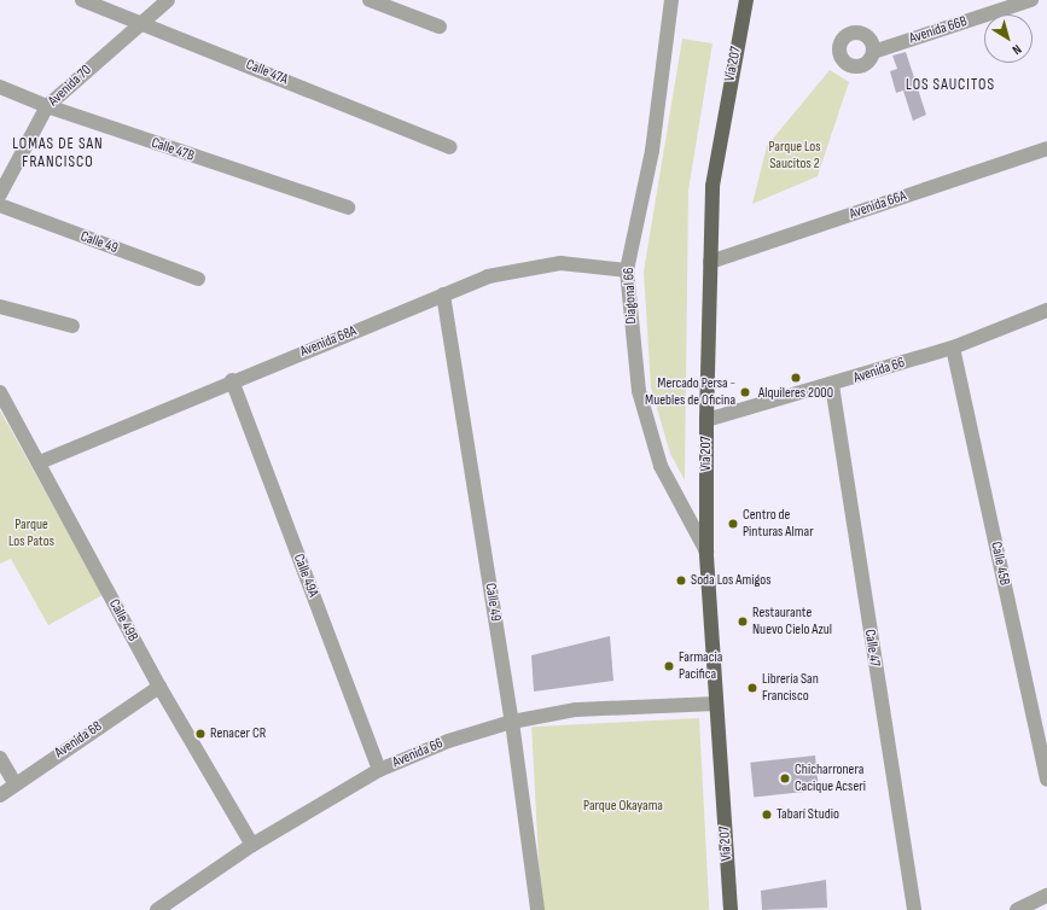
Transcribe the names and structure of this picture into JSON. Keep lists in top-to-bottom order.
{
  "streets": {
    "main road": ["Vía 207"],
    "street": [
      "Avenida 66B",
      "Calle 47A",
      "Avenida 70",
      "Calle 47B",
      "Avenida 66A",
      "Calle 49",
      "Diagonal 66",
      "Avenida 68A",
      "Avenida 66",
      "Calle 45B",
      "Calle 49A",
      "Calle 49B",
      "Calle 47",
      "Avenida 68"
    ]
  },
  "crossings": [
    ["Vía 207", "Avenida 66A"],
    ["Vía 207", "Diagonal 66"],
    ["Vía 207", "Avenida 66"],
    ["Calle 47A", "Avenida 70"],
    ["Avenida 70", "Calle 47B"],
    ["Calle 49", "Avenida 68A"],
    ["Calle 49", "Avenida 66"],
    ["Diagonal 66", "Avenida 68A"],
    ["Avenida 68A", "Calle 49A"],
    ["Avenida 68A", "Calle 49B"],
    ["Avenida 66", "Calle 45B"],
    ["Avenida 66", "Calle 49A"],
    ["Avenida 66", "Calle 49B"],
    ["Avenida 66", "Calle 47"],
    ["Calle 49B", "Avenida 68"]
  ],
  "districts": ["LOS SAUCITOS", "LOMAS DE SAN FRANCISCO"],
  "parks": ["Parque Los Saucitos 2", "Parque Los Patos", "Parque Okayama"],
  "places": [
    "Alquileres 2000",
    "Mercado Persa - Muebles de Oficina",
    "Centro de Pinturas Almar",
    "Soda Los Amigos",
    "Restaurante Nuevo Cielo Azul",
    "Farmacia Pacifica",
    "Librería San Francisco",
    "Renacer CR",
    "Chicharronera Cacique Acseri",
    "Tabarí Studio"
  ],
  "north": "bottom right"
}
